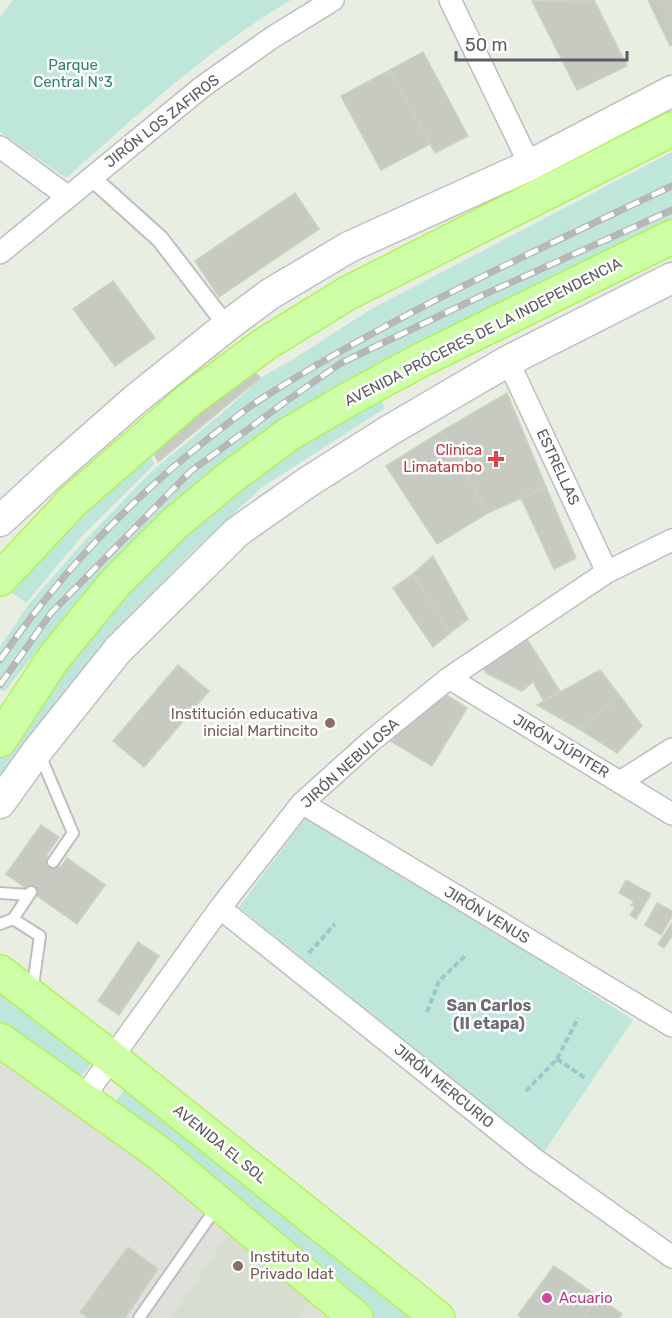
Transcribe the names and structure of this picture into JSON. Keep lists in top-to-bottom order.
{
  "streets": {
    "main road": ["AVENIDA PRÓCERES DE LA INDEPENDENCIA", "AVENIDA EL SOL"],
    "street": [
      "JIRÓN LOS ZAFIROS",
      "ESTRELLAS",
      "JIRÓN JÚPITER",
      "JIRÓN NEBULOSA",
      "JIRÓN VENUS",
      "JIRÓN MERCURIO"
    ]
  },
  "crossings": [
    ["ESTRELLAS", "JIRÓN NEBULOSA"],
    ["JIRÓN JÚPITER", "JIRÓN NEBULOSA"],
    ["JIRÓN NEBULOSA", "JIRÓN VENUS"],
    ["JIRÓN NEBULOSA", "JIRÓN MERCURIO"],
    ["JIRÓN NEBULOSA", "AVENIDA EL SOL"]
  ],
  "districts": ["San Carlos (II etapa)"],
  "parks": ["Parque Central N°3"],
  "places": {
    "health": ["Clinica Limatambo"],
    "other": ["Institución educativa inicial Martincito", "Instituto Privado Idat", "Acuario"]
  },
  "scale_bar": "50 m"
}
